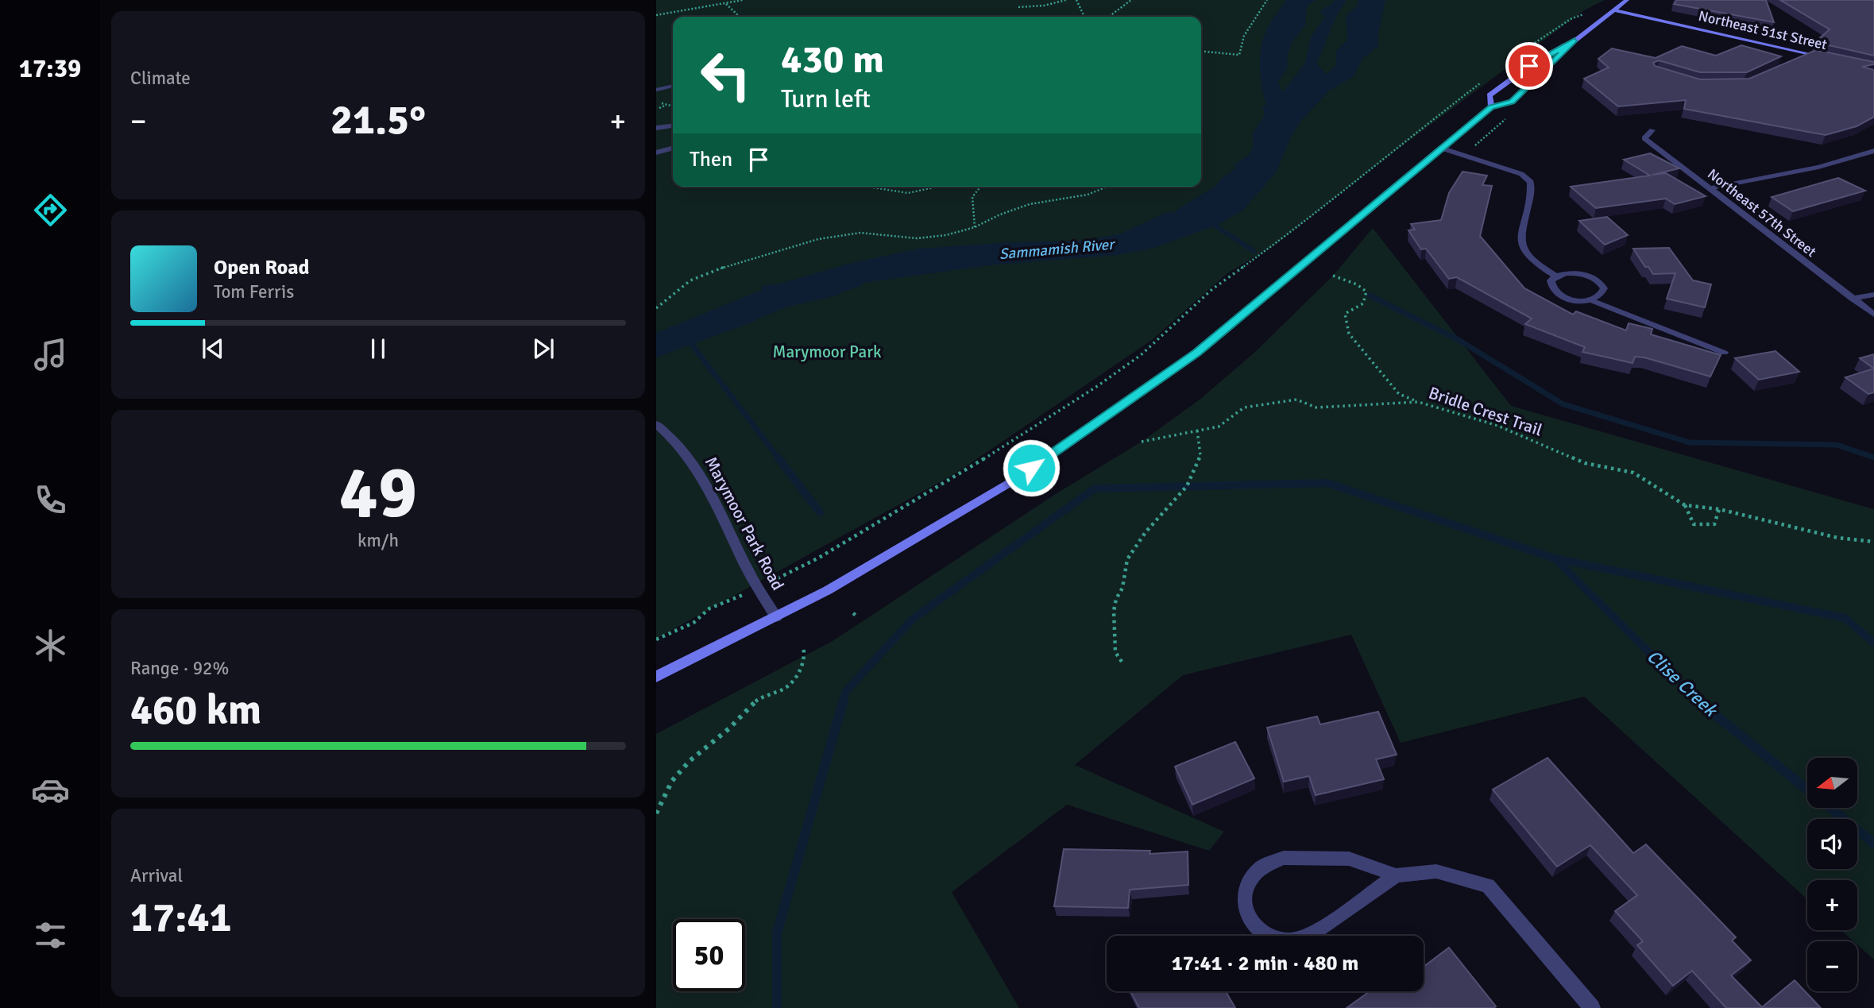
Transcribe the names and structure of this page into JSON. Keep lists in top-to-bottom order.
{
  "streets": {
    "main road": ["Northeast 51st Street"],
    "street": ["Northeast 57th Street", "Marymoor Park Road"],
    "path": ["Bridle Crest Trail"]
  },
  "water": ["Sammamish River", "Clise Creek"],
  "parks": ["Marymoor Park"],
  "north": "left",
  "page": {
    "tabs": "17:39",
    "tile": [
      "Climate",
      ["49", "km/h"],
      ["Range · 92%", "460 km"],
      ["Arrival", "17:41"]
    ],
    "turn": ["430 m", "Turn left"],
    "heat": ["−", "21.5°", "+"],
    "then": "Then",
    "song": ["Open Road", "Tom Ferris"],
    "map_buttons": ["+", "−"],
    "limit": "50",
    "trip": "17:41 · 2 min · 480 m"
  }
}
